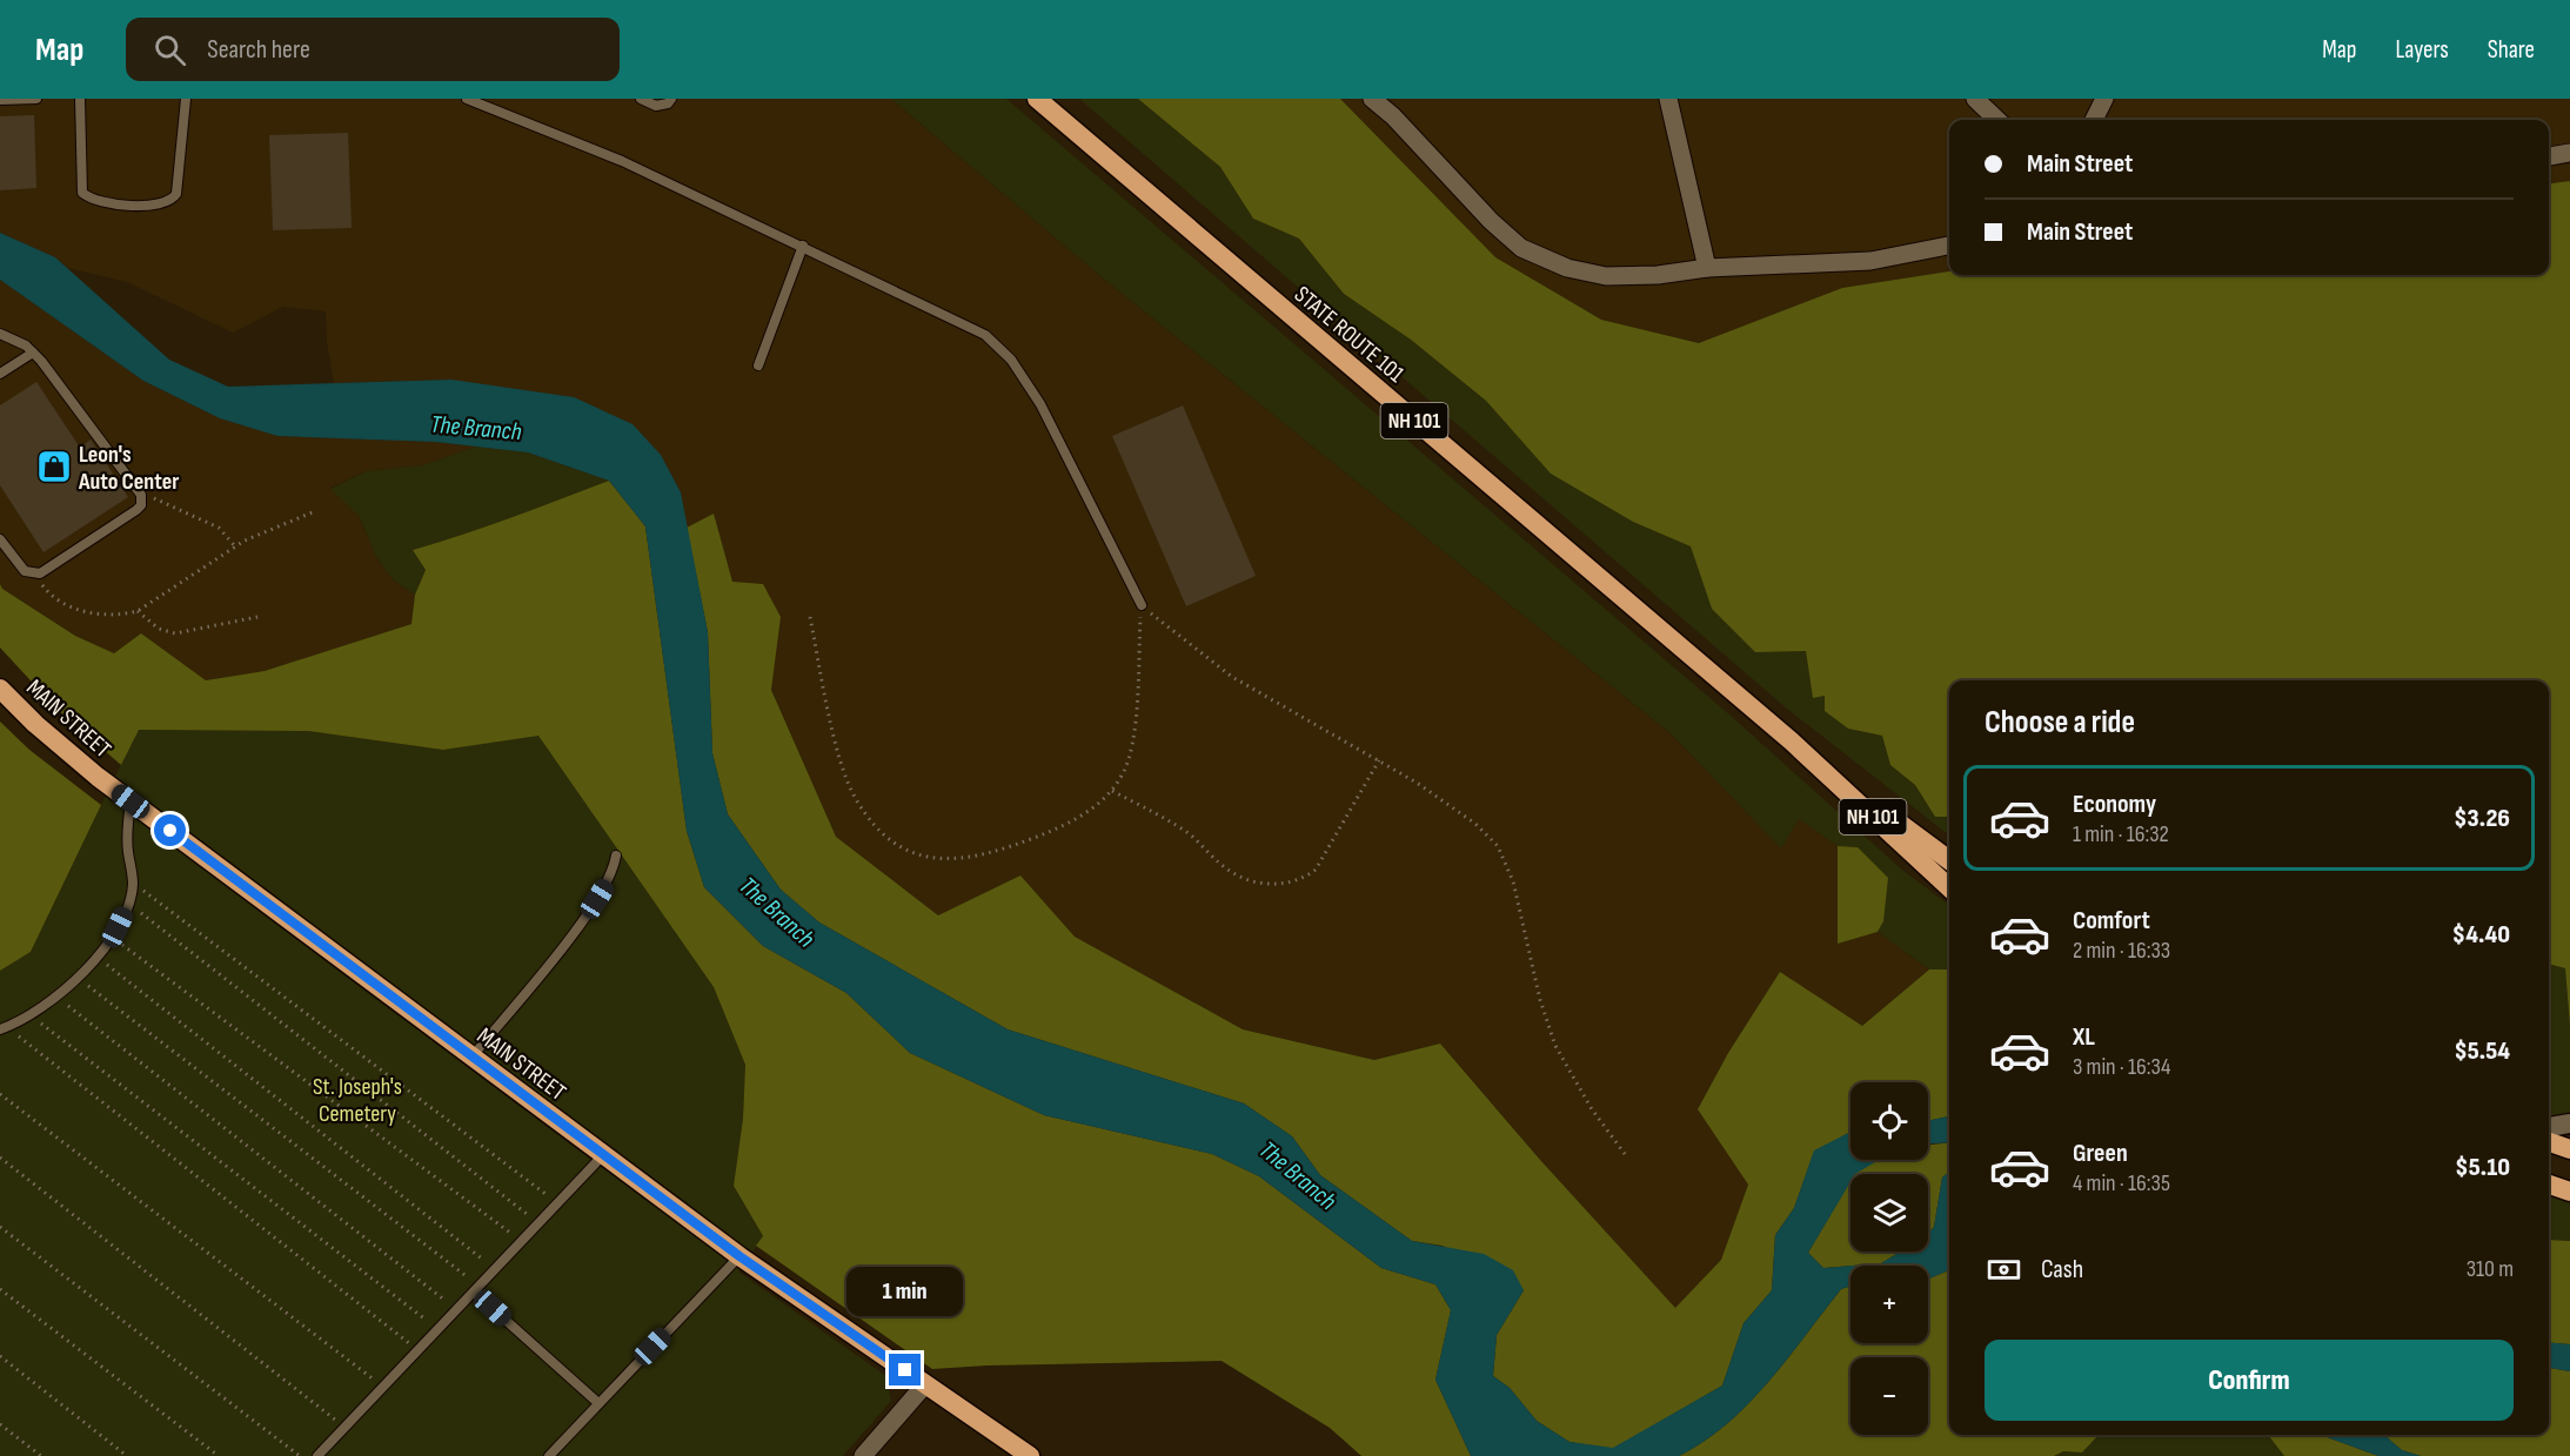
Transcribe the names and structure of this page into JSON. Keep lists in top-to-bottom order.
{
  "streets": {
    "highway": ["STATE ROUTE 101", "NH 101", "MAIN STREET"]
  },
  "water": ["The Branch"],
  "parks": ["St. Joseph's Cemetery"],
  "places": {
    "shop": ["Leon's Auto Center"]
  },
  "page": {
    "header": "Map",
    "search": "Search here",
    "nav": ["Map", "Layers", "Share"],
    "banner": ["Main Street", "Main Street"],
    "heading": "Choose a ride",
    "list": [
      {
        "name": "Economy",
        "note": "1 min · 16:32",
        "value": "$3.26"
      },
      {
        "name": "Comfort",
        "note": "2 min · 16:33",
        "value": "$4.40"
      },
      {
        "name": "XL",
        "note": "3 min · 16:34",
        "value": "$5.54"
      },
      {
        "name": "Green",
        "note": "4 min · 16:35",
        "value": "$5.10"
      }
    ],
    "map_buttons": ["+", "−"],
    "pay": ["Cash", "310 m"],
    "bubble": "1 min",
    "buttons": "Confirm"
  }
}
